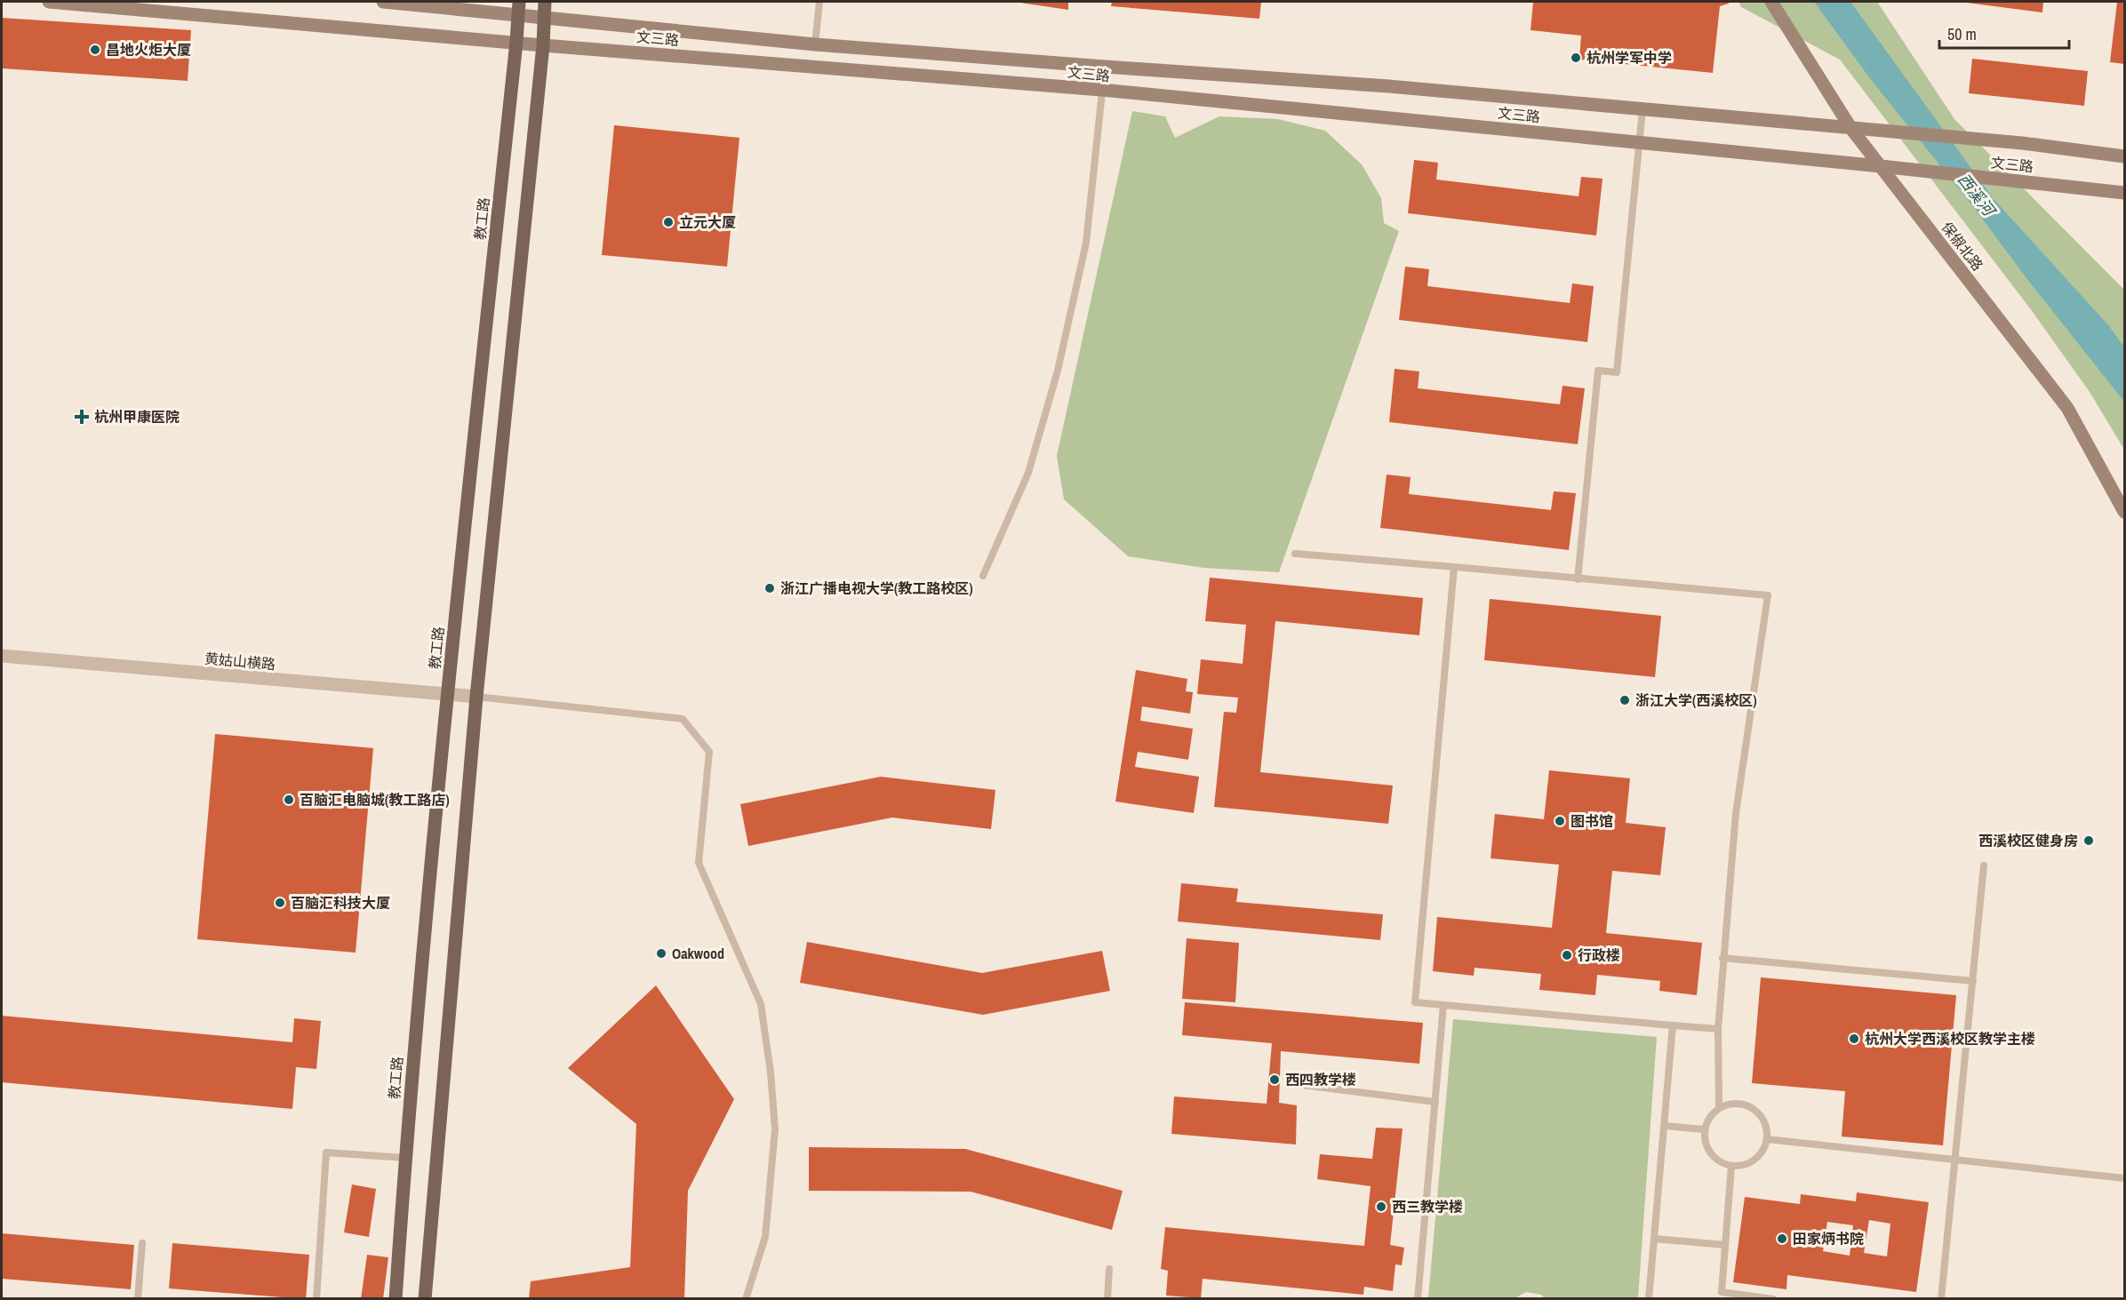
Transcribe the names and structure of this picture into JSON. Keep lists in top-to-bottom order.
{
  "streets": {
    "main road": ["文三路", "教工路", "保俶北路"],
    "street": ["黄姑山横路"]
  },
  "crossings": [
    ["文三路", "教工路"],
    ["文三路", "保俶北路"],
    ["教工路", "黄姑山横路"]
  ],
  "water": ["西溪河"],
  "places": {
    "other": [
      "昌地火炬大厦",
      "杭州学军中学",
      "立元大厦",
      "浙江广播电视大学(教工路校区)",
      "浙江大学(西溪校区)",
      "百脑汇电脑城(教工路店)",
      "图书馆",
      "西溪校区健身房",
      "百脑汇科技大厦",
      "Oakwood",
      "行政楼",
      "杭州大学西溪校区教学主楼",
      "西四教学楼",
      "西三教学楼",
      "田家炳书院"
    ],
    "health": ["杭州甲康医院"]
  },
  "scale_bar": "50 m"
}
